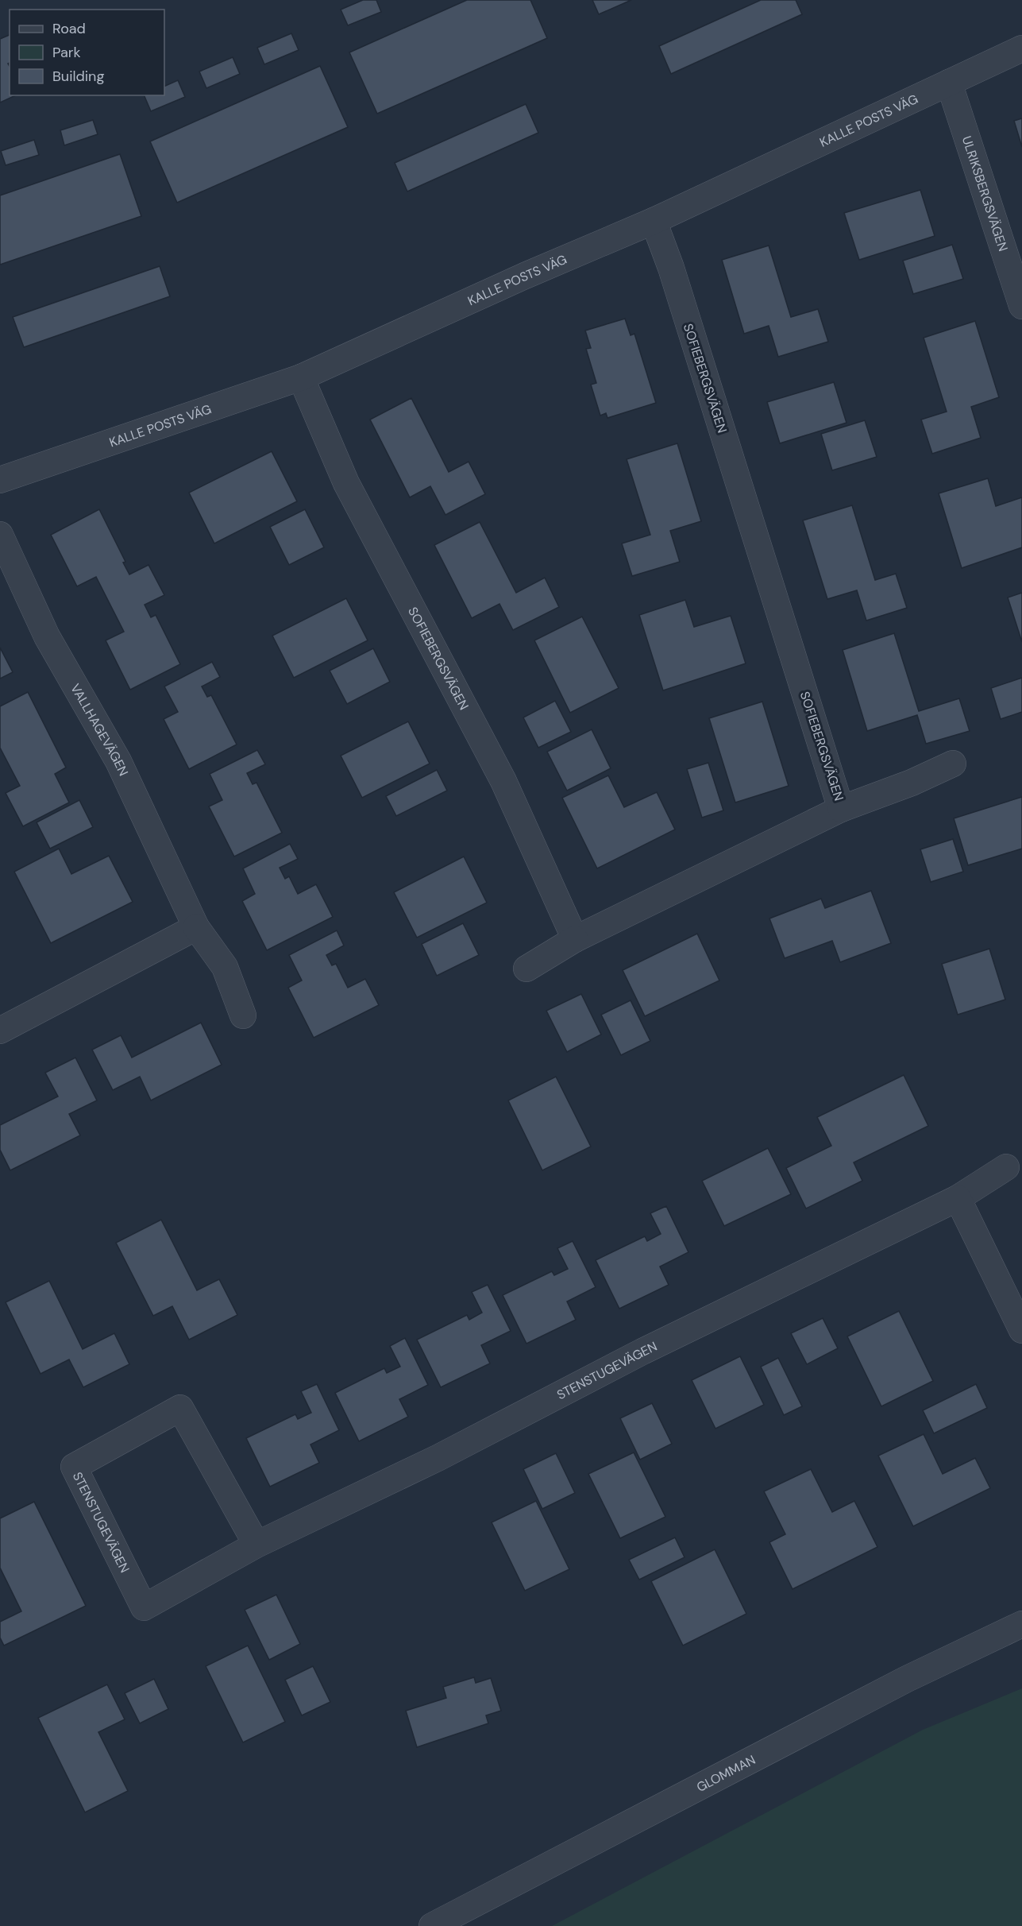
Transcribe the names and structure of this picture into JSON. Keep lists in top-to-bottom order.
{
  "streets": {
    "street": [
      "KALLE POSTS VÄG",
      "ULRIKSBERGSVÄGEN",
      "SOFIEBERGSVÄGEN",
      "VALLHAGEVÄGEN",
      "STENSTUGEVÄGEN",
      "GLOMMAN"
    ]
  },
  "crossings": [
    ["KALLE POSTS VÄG", "ULRIKSBERGSVÄGEN"],
    ["KALLE POSTS VÄG", "SOFIEBERGSVÄGEN"]
  ],
  "legend": ["Road", "Park", "Building"]
}
